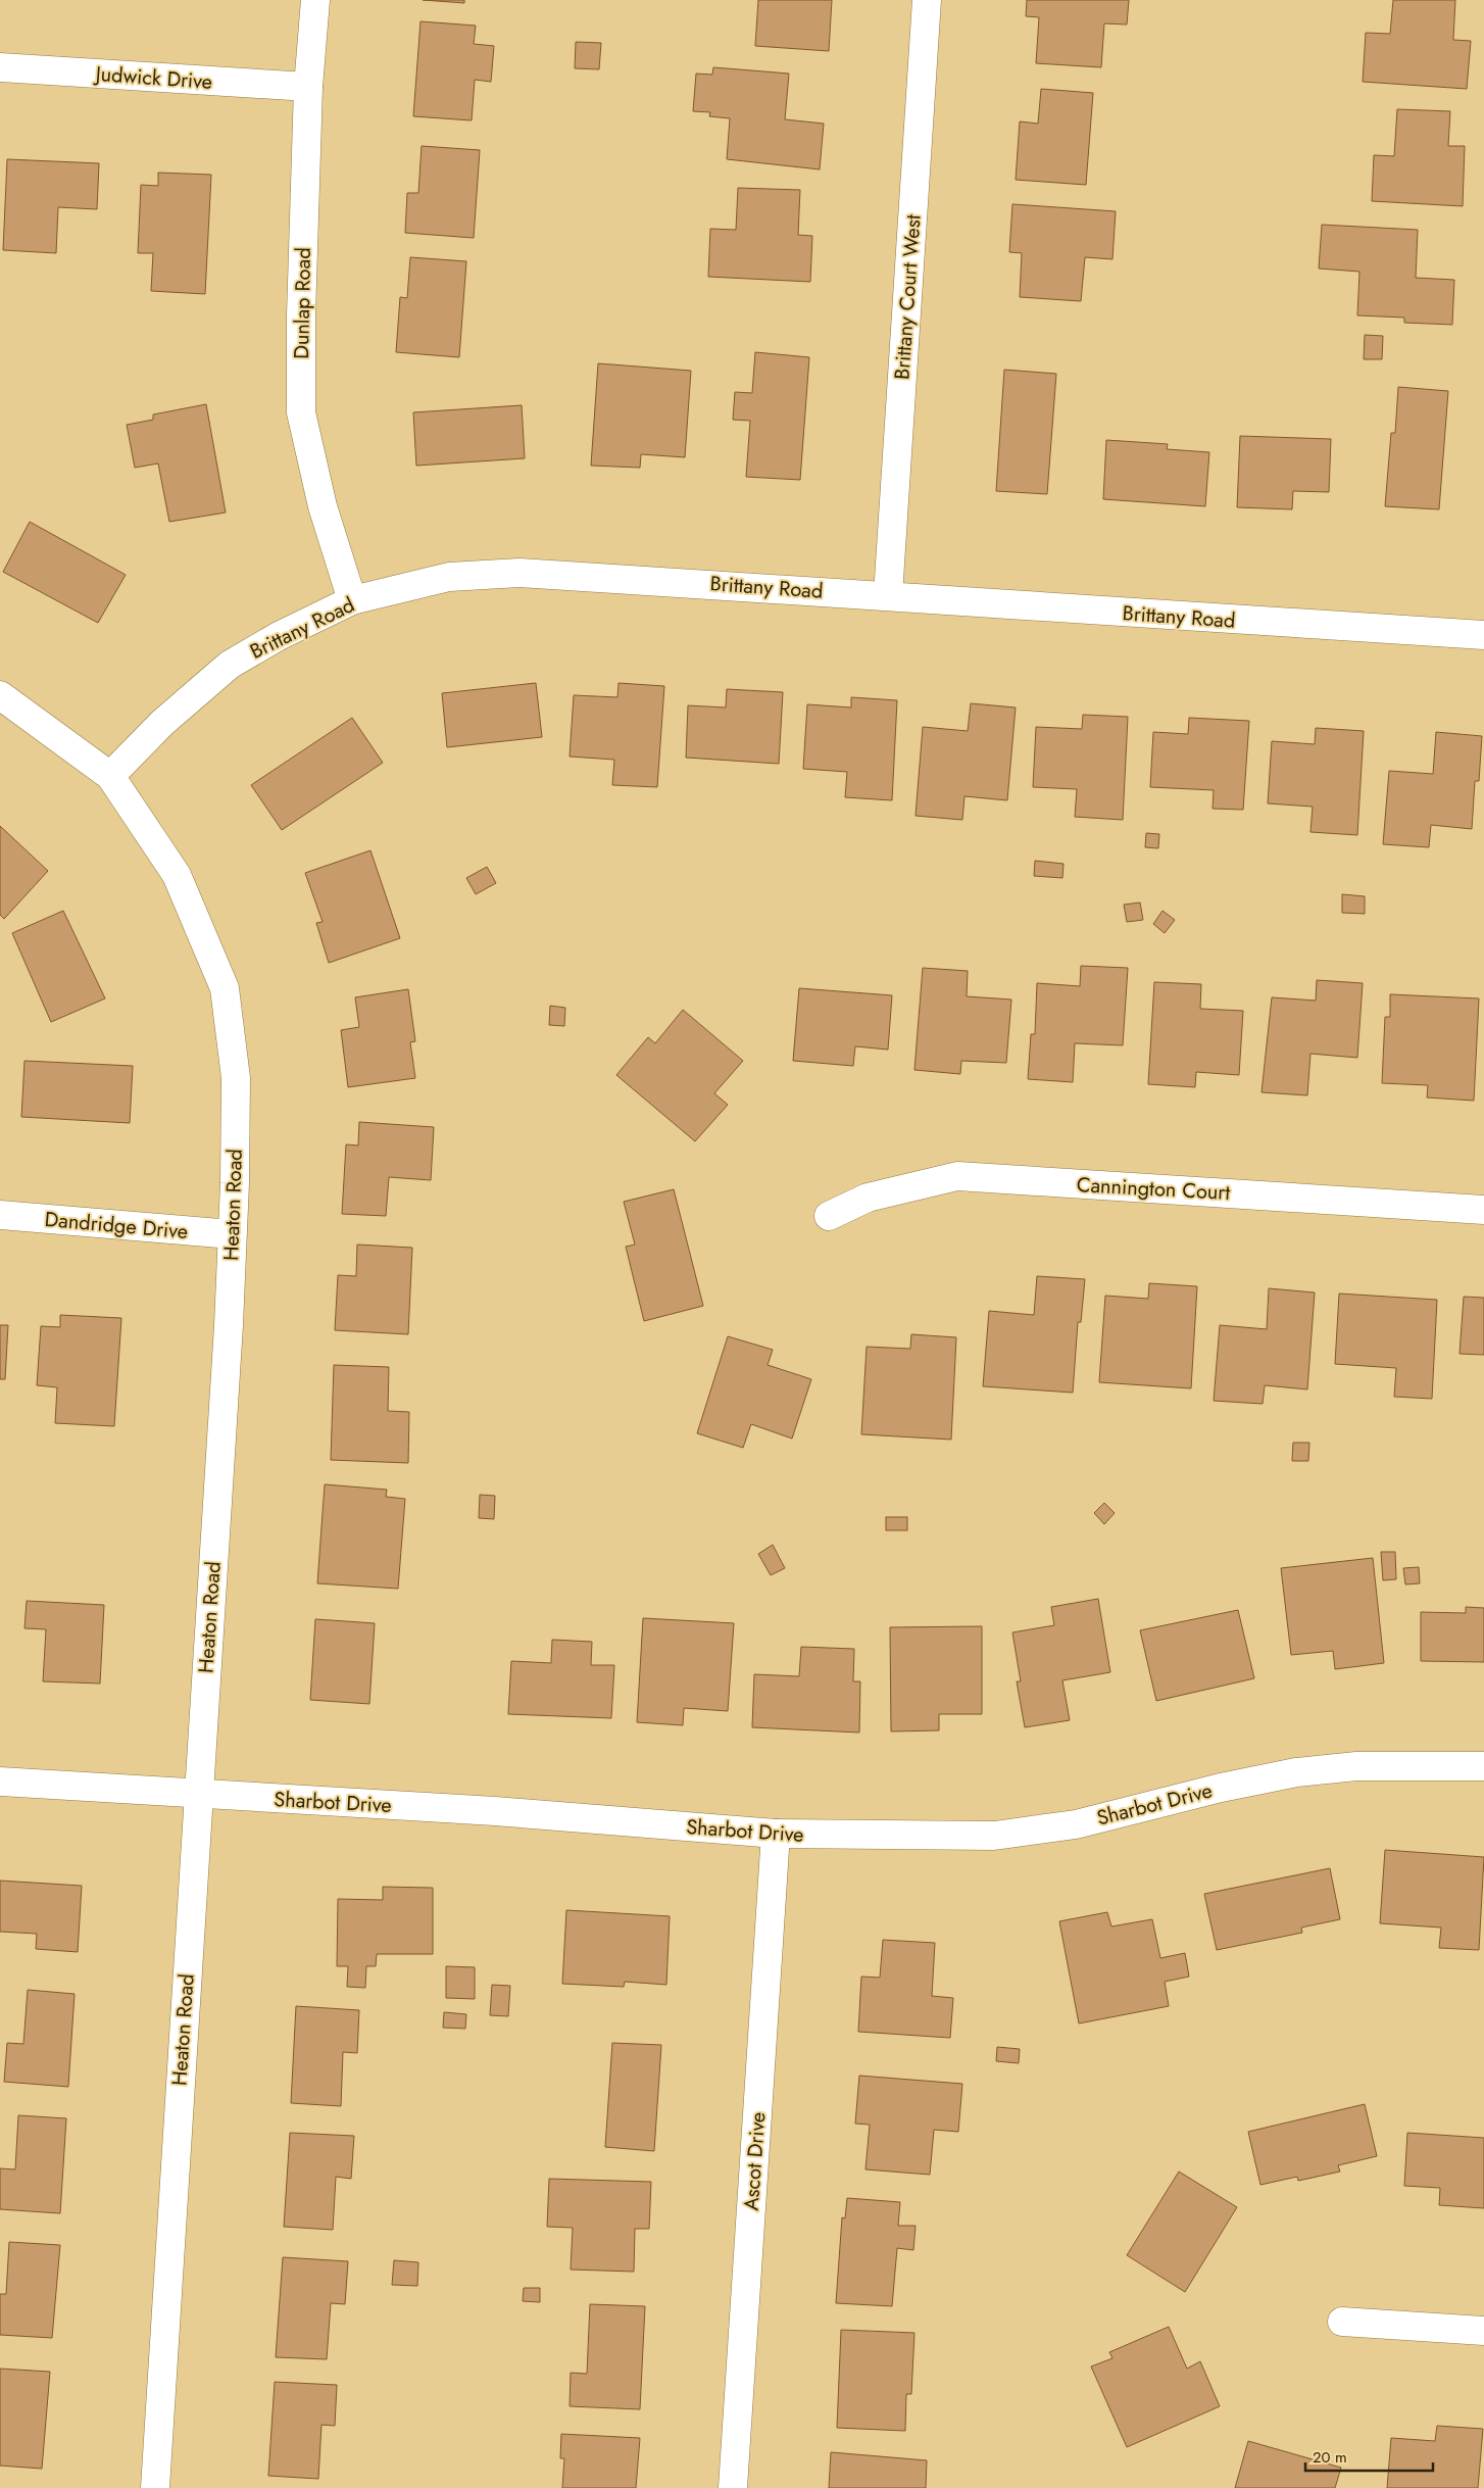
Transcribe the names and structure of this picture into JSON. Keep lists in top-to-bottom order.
{
  "streets": {
    "street": [
      "Judwick Drive",
      "Brittany Court West",
      "Dunlap Road",
      "Brittany Road",
      "Cannington Court",
      "Heaton Road",
      "Dandridge Drive",
      "Sharbot Drive",
      "Ascot Drive"
    ]
  },
  "crossings": [
    ["Judwick Drive", "Dunlap Road"],
    ["Brittany Court West", "Brittany Road"],
    ["Dunlap Road", "Brittany Road"],
    ["Brittany Road", "Heaton Road"],
    ["Heaton Road", "Dandridge Drive"],
    ["Heaton Road", "Sharbot Drive"],
    ["Sharbot Drive", "Ascot Drive"]
  ],
  "scale_bar": "20 m"
}
